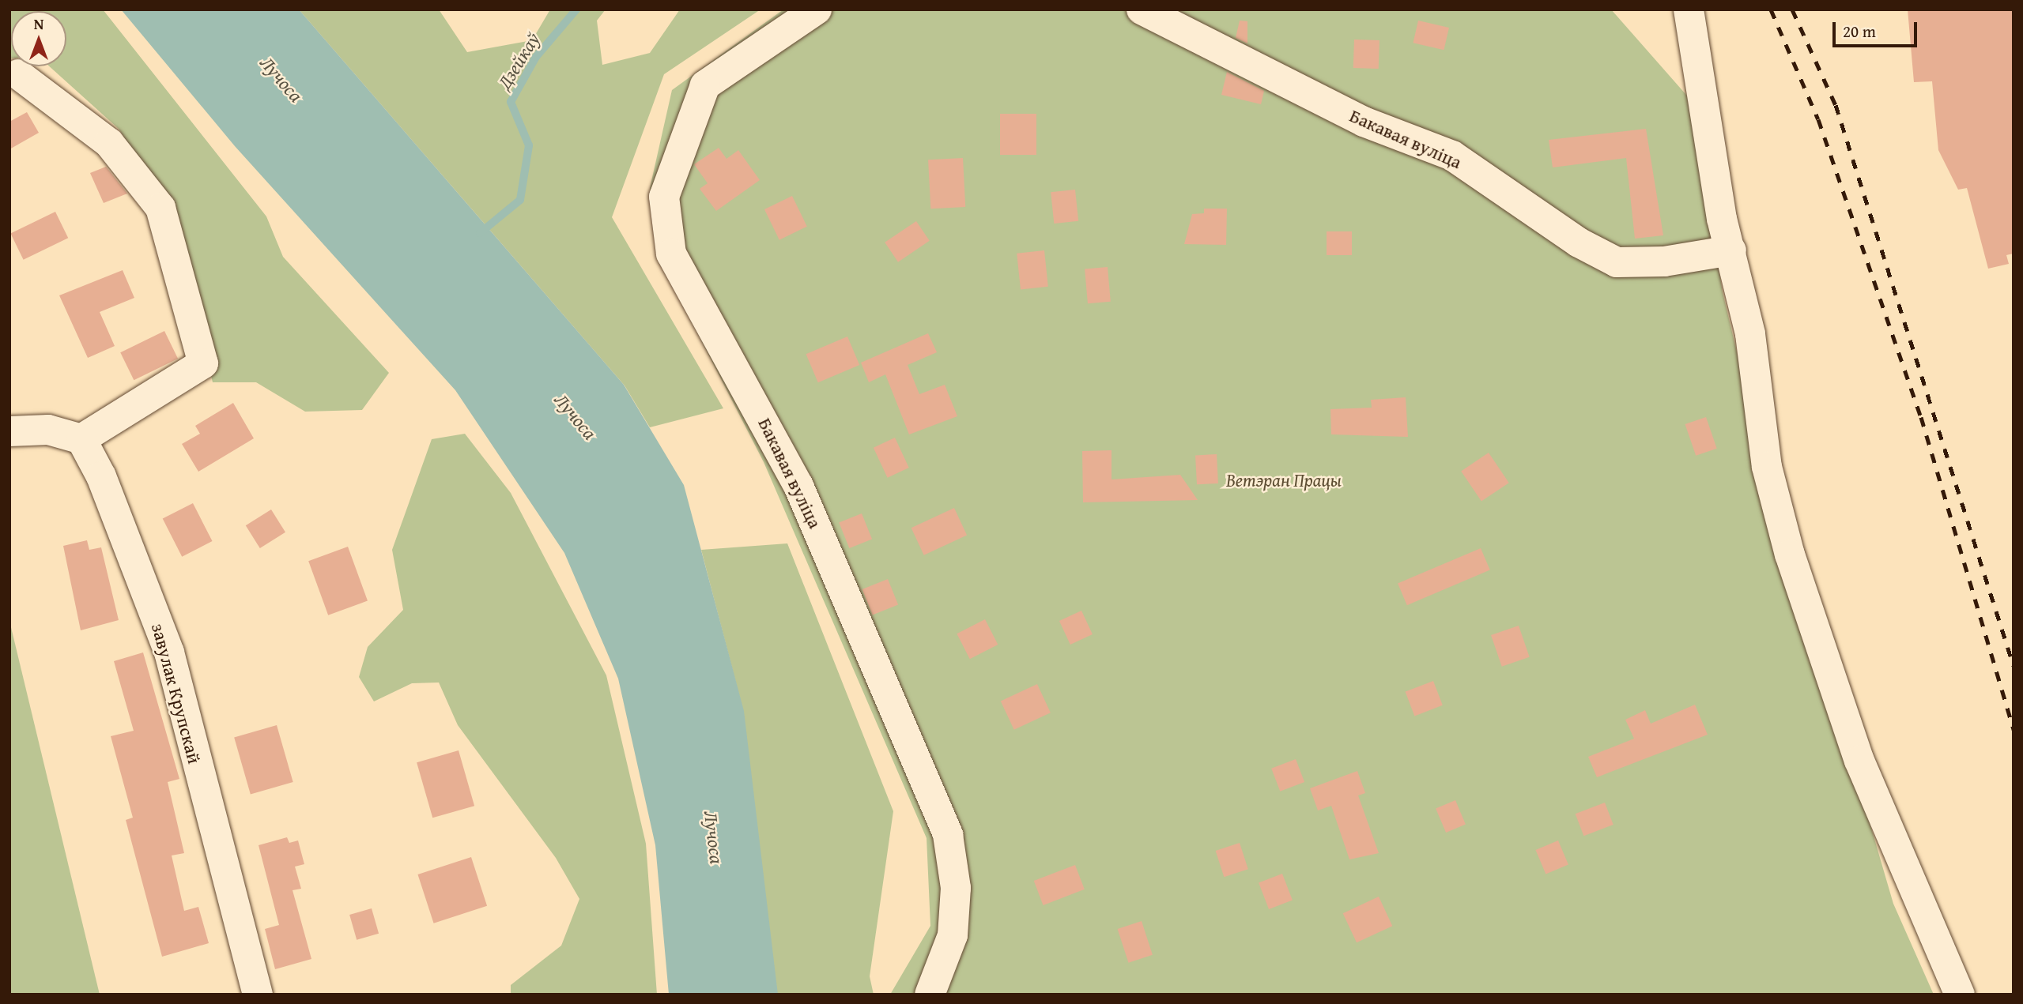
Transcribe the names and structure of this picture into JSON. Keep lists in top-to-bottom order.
{
  "streets": {
    "street": ["Бакавая вуліца", "завулак Крупскай"]
  },
  "water": ["Дзейкаў", "Лучоса"],
  "parks": ["Ветэран Працы"],
  "scale_bar": "20 m",
  "north": "top"
}
